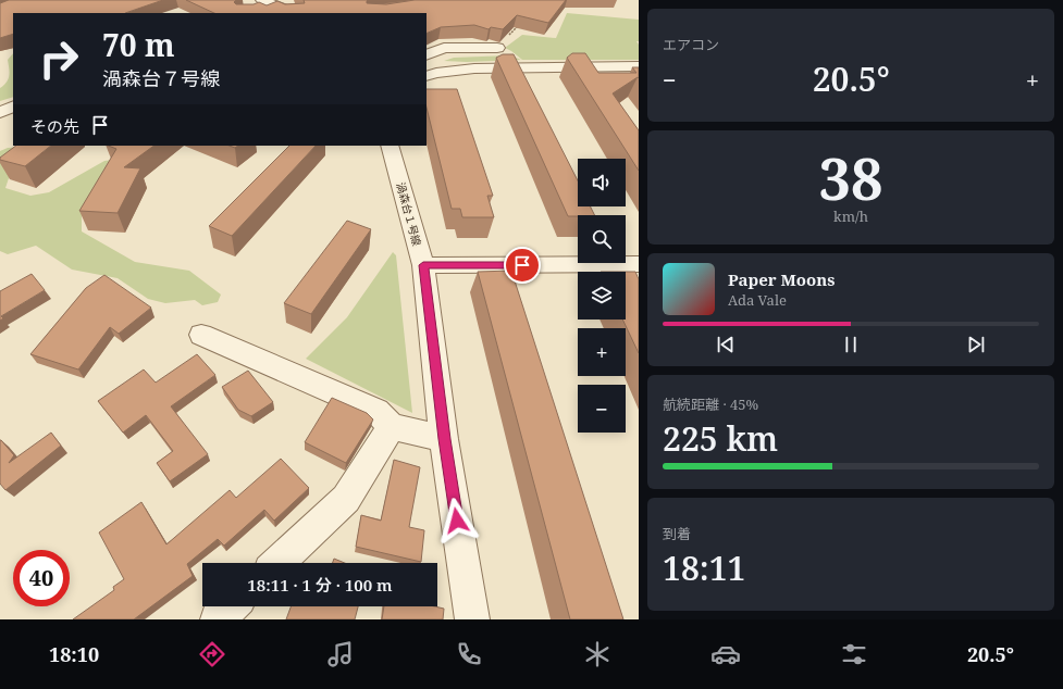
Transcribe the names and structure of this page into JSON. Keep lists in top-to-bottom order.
{
  "streets": {
    "street": ["渦森台１号線"]
  },
  "page": {
    "tile": [
      "エアコン",
      ["38", "km/h"],
      ["航続距離 · 45%", "225 km"],
      ["到着", "18:11"]
    ],
    "turn": ["70 m", "渦森台７号線"],
    "heat": ["−", "20.5°", "+"],
    "then": "その先",
    "map_buttons": ["+", "−"],
    "song": ["Paper Moons", "Ada Vale"],
    "limit": "40",
    "trip": "18:11 · 1 分 · 100 m",
    "tabs": ["18:10", "20.5°"]
  }
}
